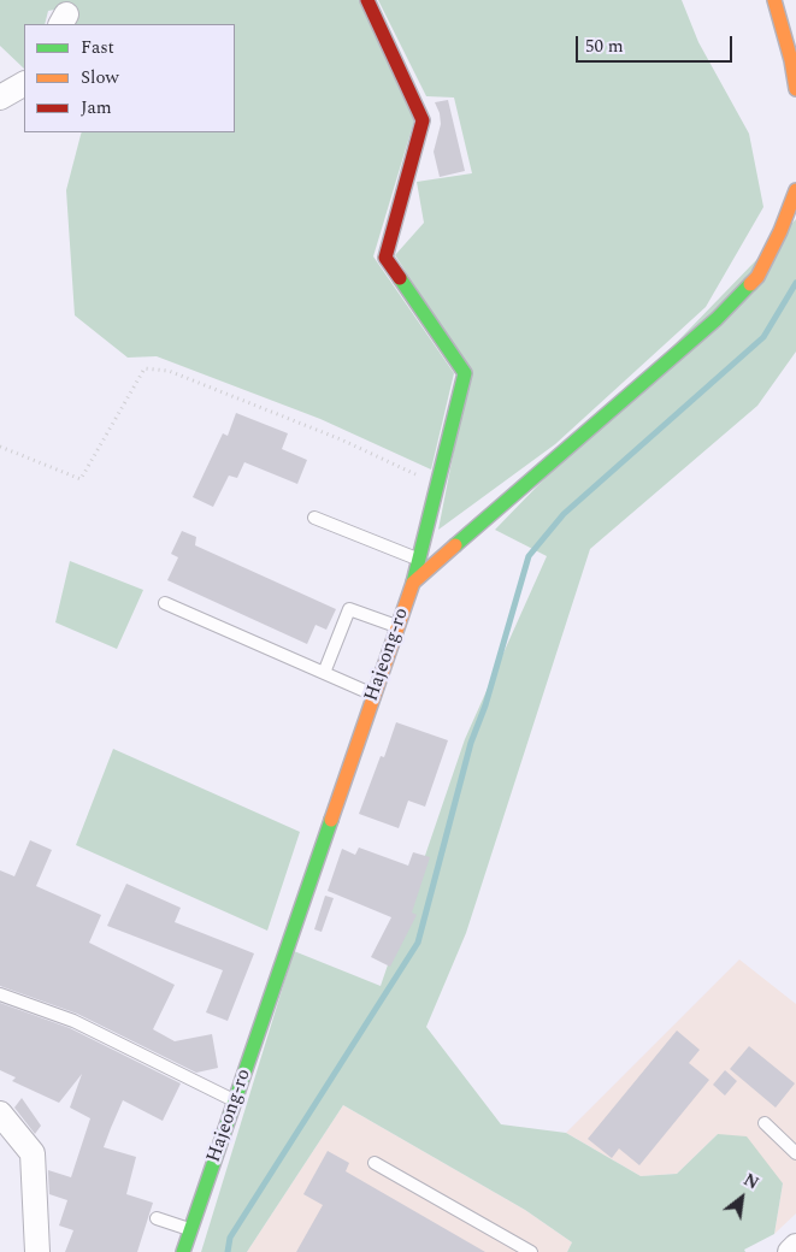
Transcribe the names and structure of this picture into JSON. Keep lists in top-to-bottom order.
{
  "streets": {
    "street": ["Hajeong-ro"]
  },
  "legend": ["Fast", "Slow", "Jam"],
  "scale_bar": "50 m",
  "north": "top right"
}
